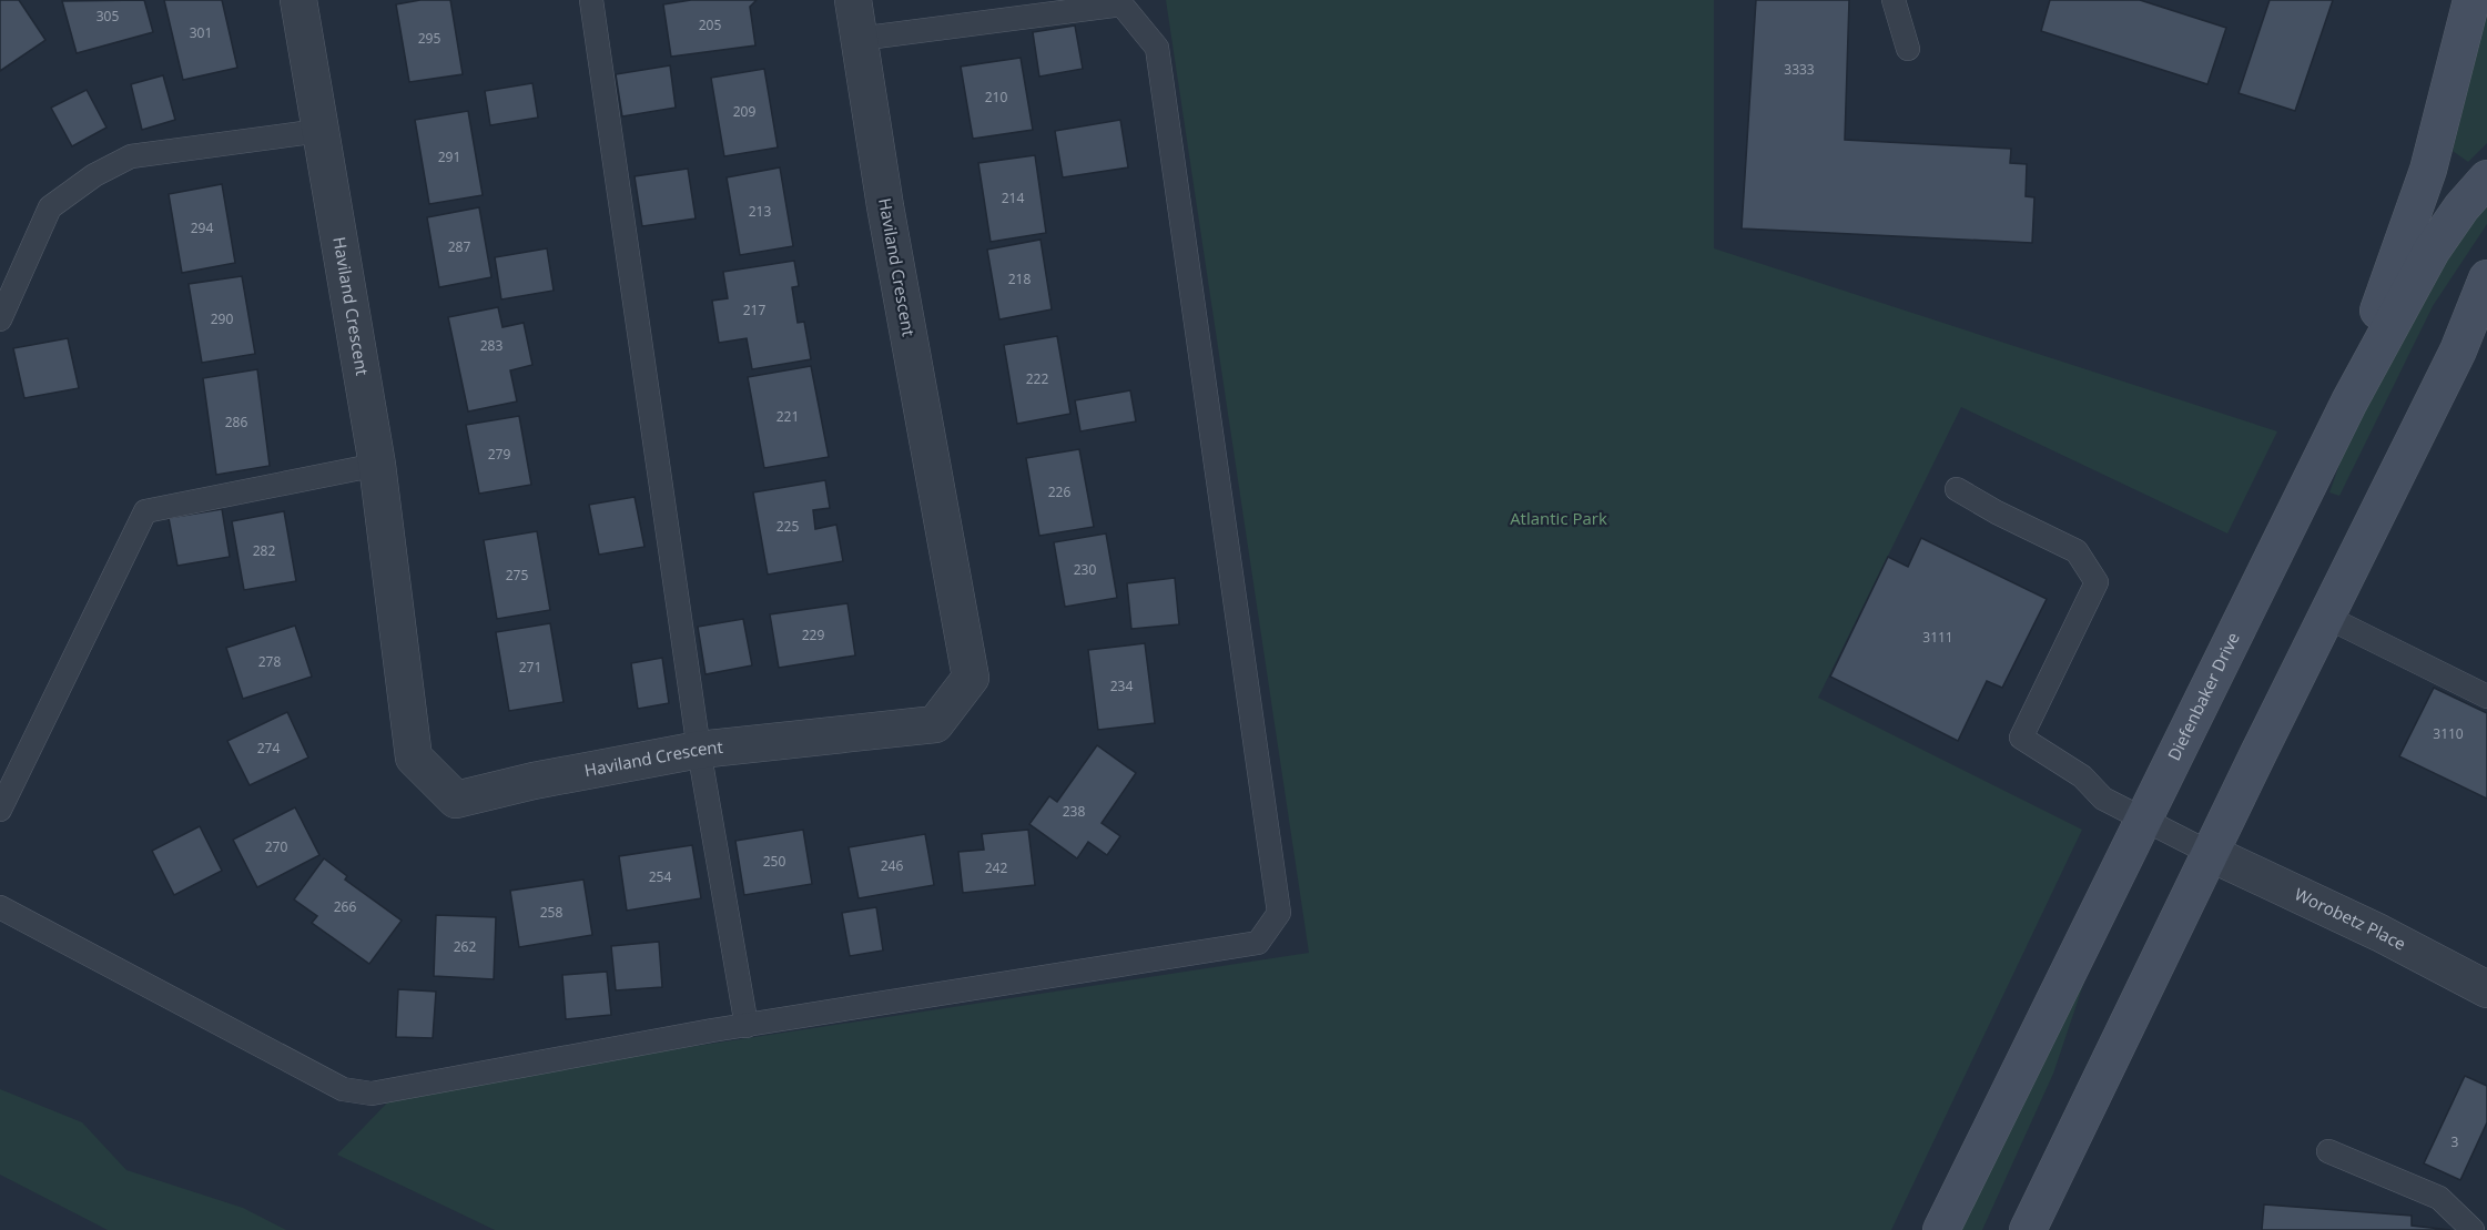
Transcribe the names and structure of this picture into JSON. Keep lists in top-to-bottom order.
{
  "streets": {
    "main road": ["Diefenbaker Drive"],
    "street": ["Haviland Crescent", "Worobetz Place"]
  },
  "parks": ["Atlantic Park"],
  "house_numbers": [
    "305",
    "205",
    "301",
    "295",
    "3333",
    "210",
    "209",
    "291",
    "214",
    "213",
    "294",
    "287",
    "218",
    "217",
    "290",
    "283",
    "222",
    "221",
    "286",
    "279",
    "226",
    "225",
    "282",
    "230",
    "275",
    "229",
    "3111",
    "278",
    "271",
    "234",
    "3110",
    "274",
    "238",
    "270",
    "250",
    "246",
    "242",
    "254",
    "266",
    "258",
    "262",
    "3"
  ]
}
